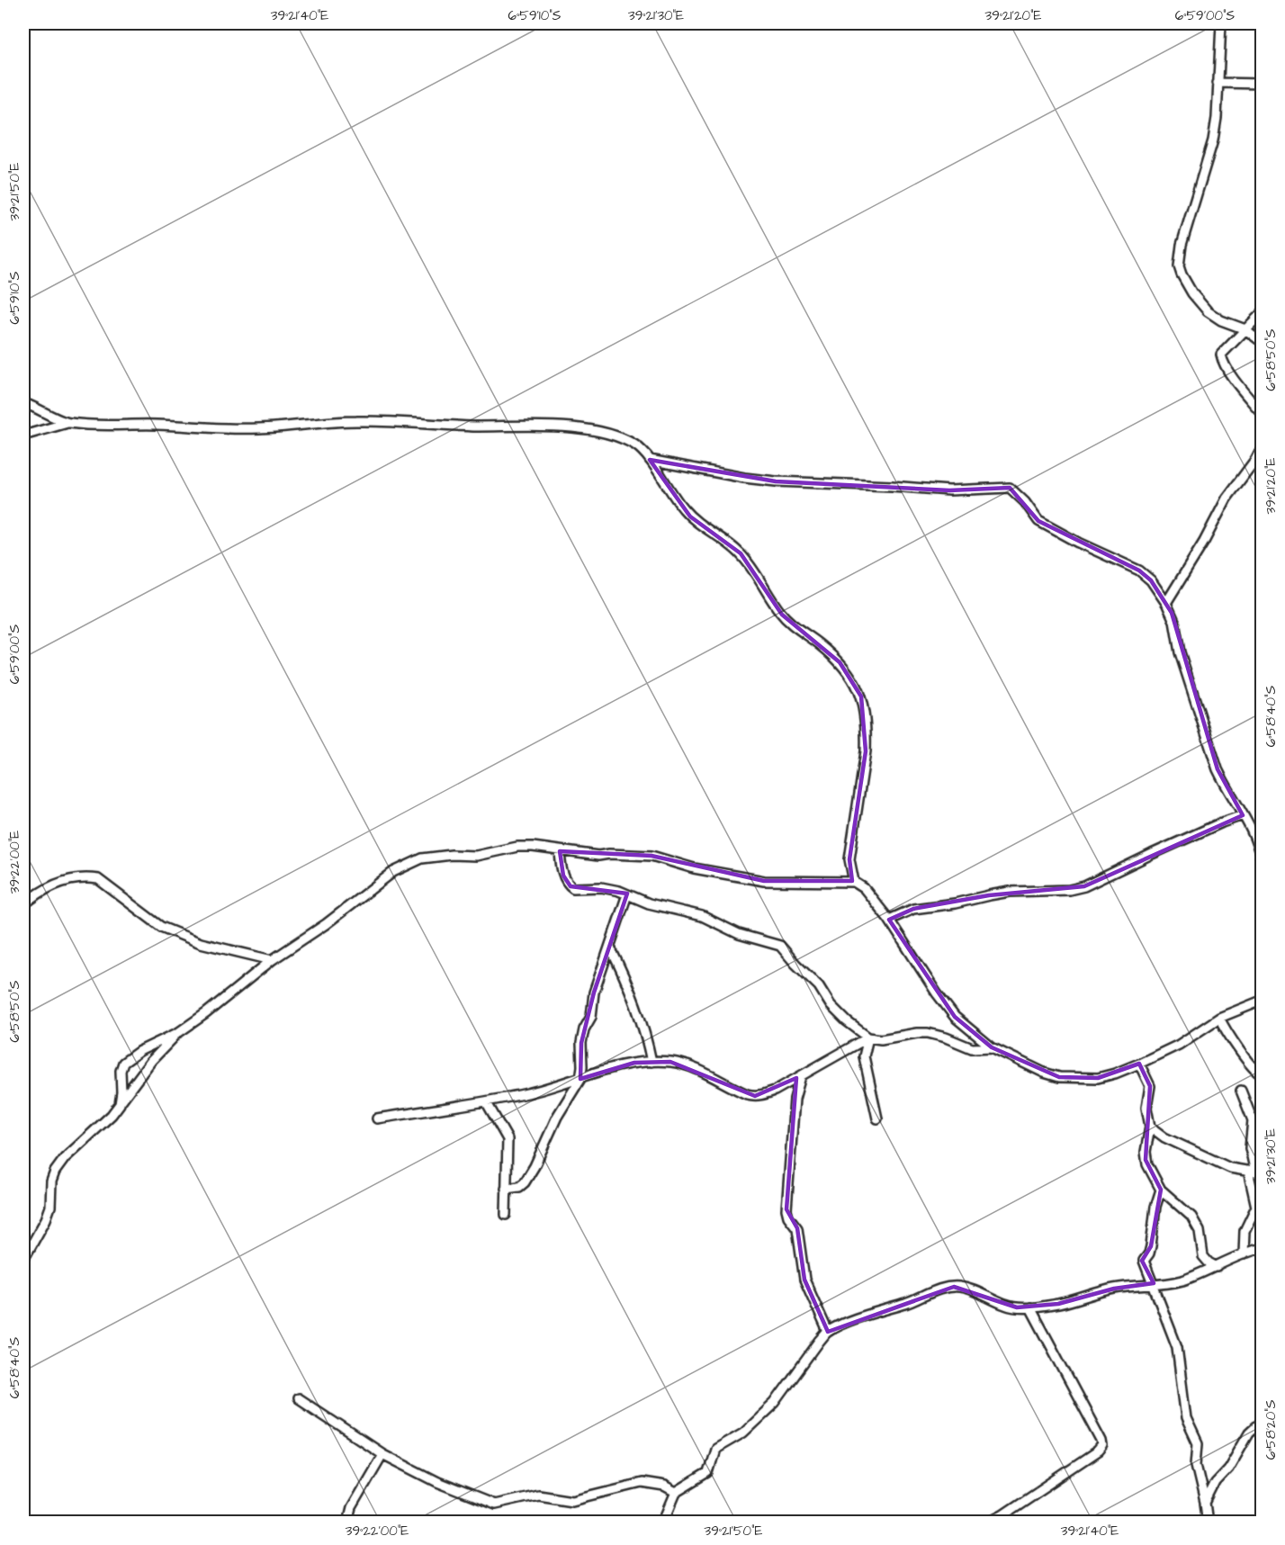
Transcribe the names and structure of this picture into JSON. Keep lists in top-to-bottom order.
{
  "coordinates": [
    "39°21'40\"E",
    "6°59'10\"S",
    "39°21'30\"E",
    "39°21'20\"E",
    "6°59'00\"S",
    "39°21'50\"E",
    "6°58'50\"S",
    "6°58'40\"S",
    "39°22'00\"E",
    "6°58'20\"S"
  ]
}
